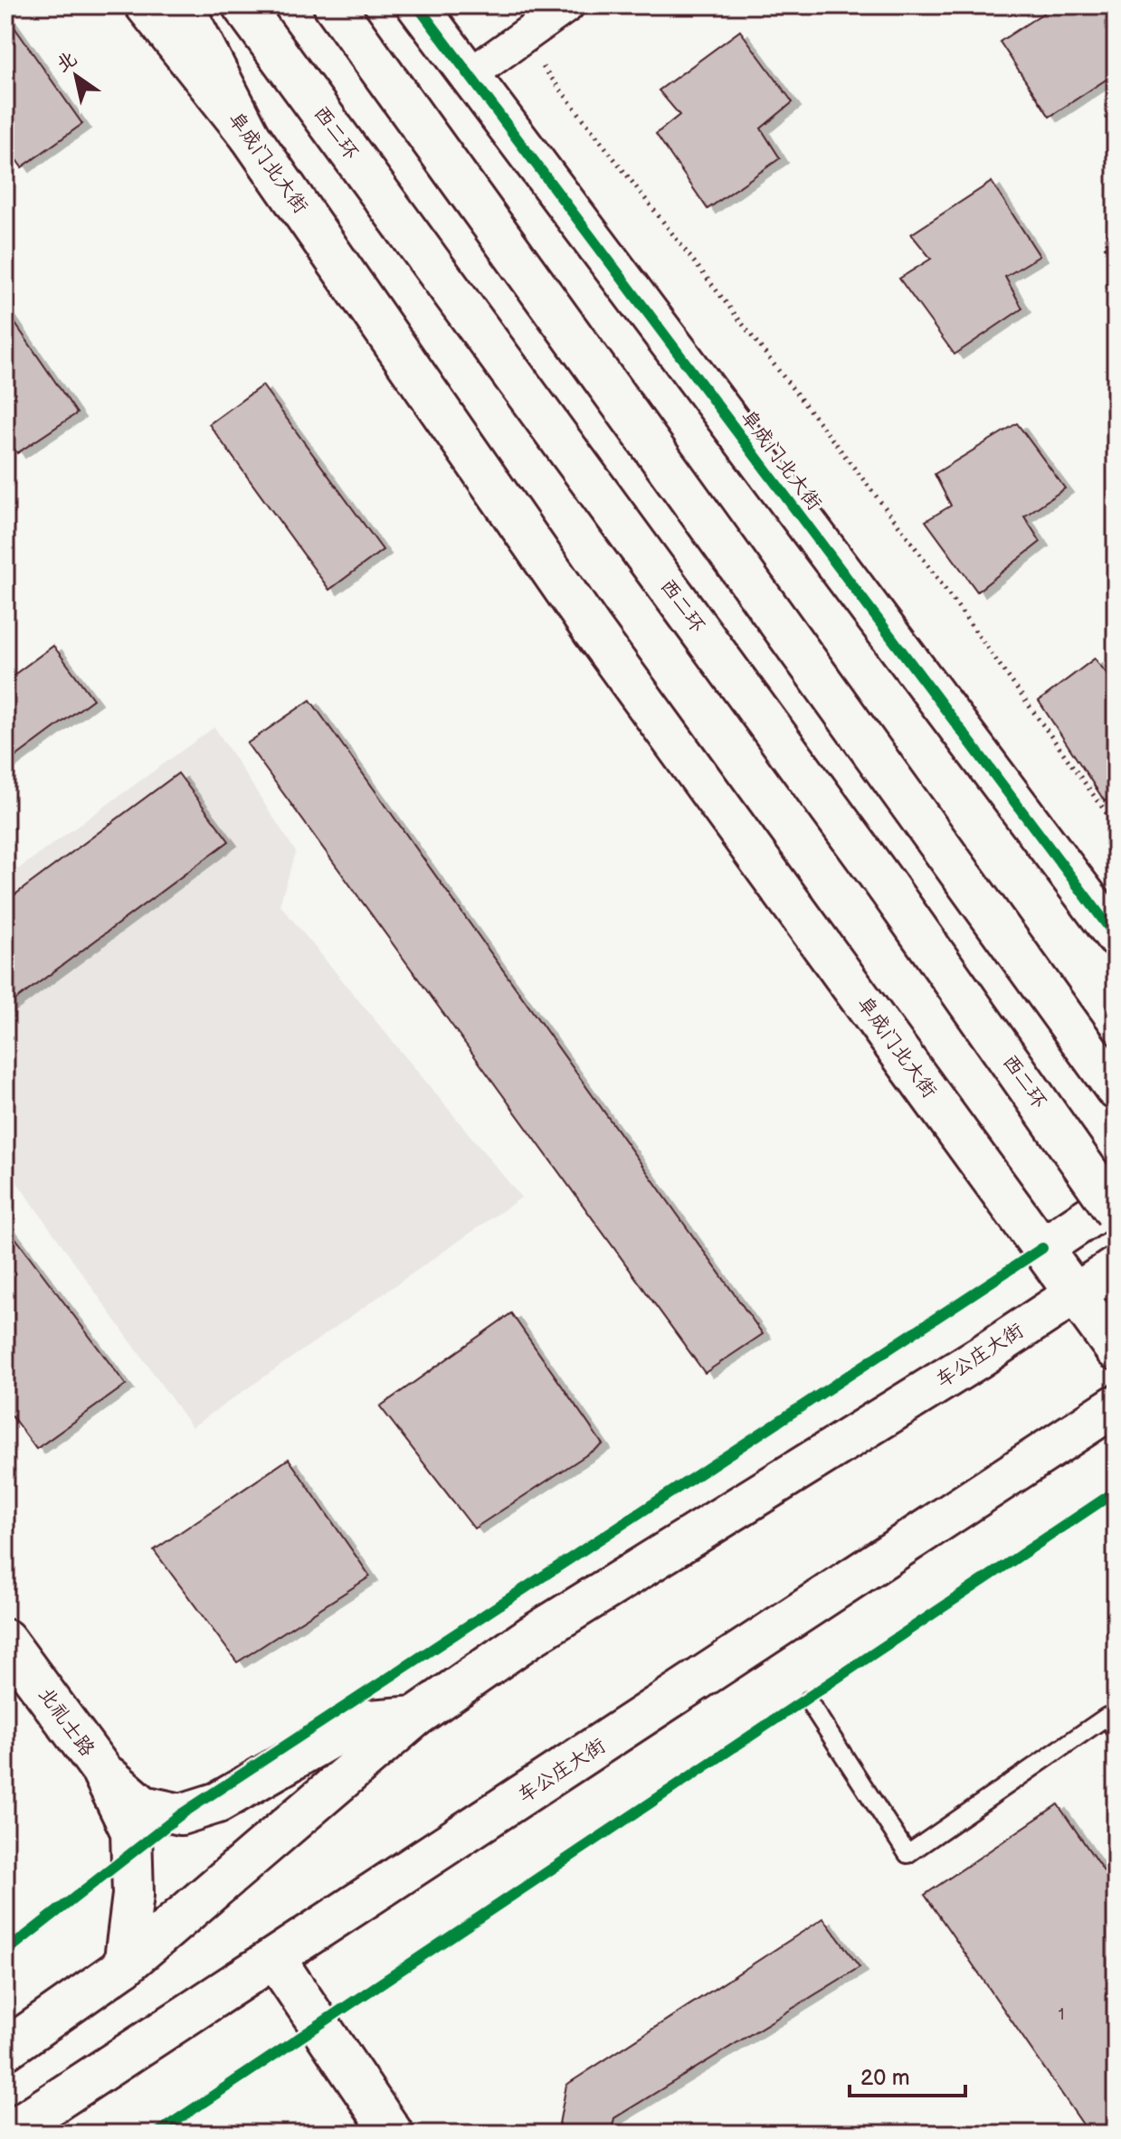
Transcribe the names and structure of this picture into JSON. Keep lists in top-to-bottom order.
{
  "streets": {
    "main road": [
      "西二环",
      "阜成门北大街",
      "车公庄大街",
      "北礼士路"
    ]
  },
  "crossings": [
    ["阜成门北大街", "车公庄大街"],
    ["车公庄大街", "北礼士路"]
  ],
  "house_numbers": ["1"],
  "scale_bar": "20 m",
  "north": "top left"
}
